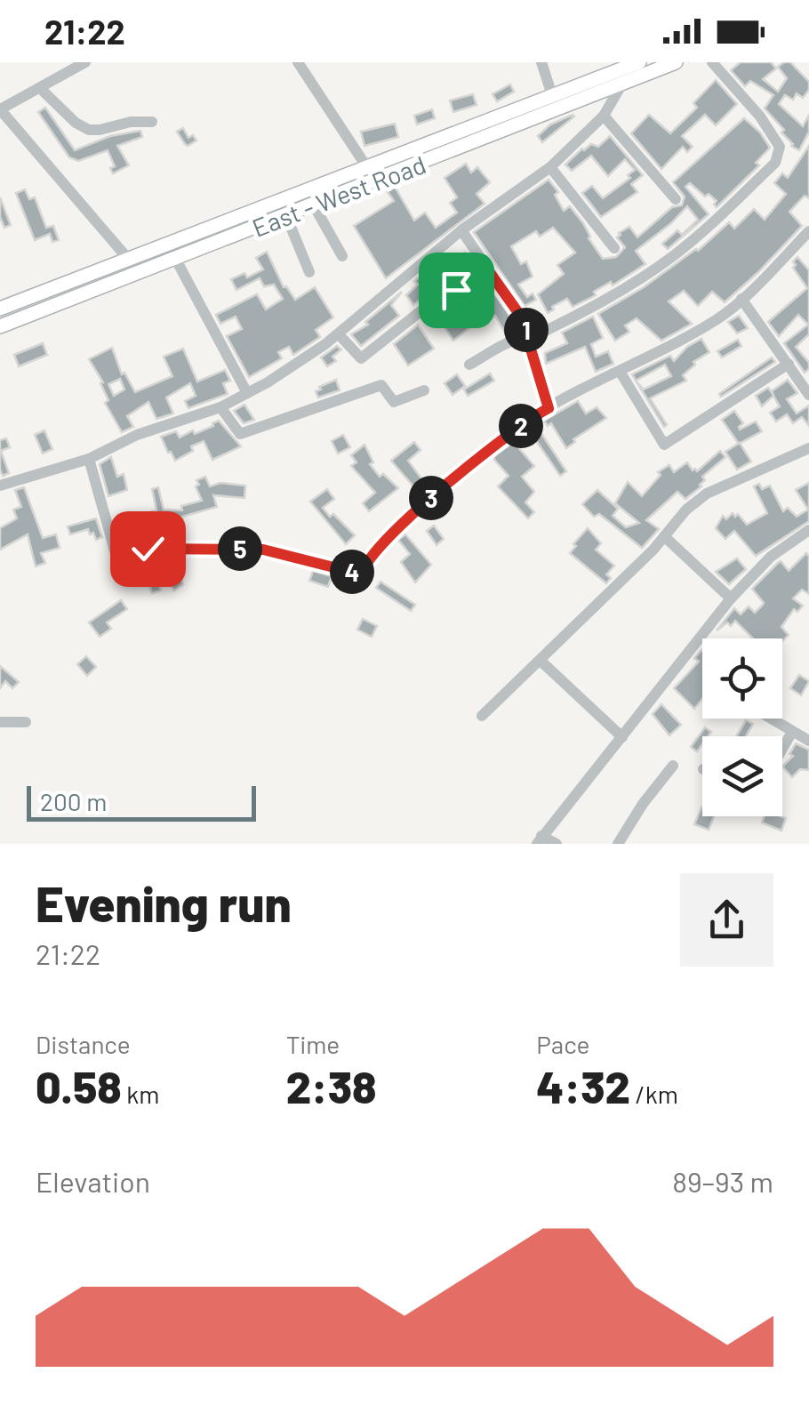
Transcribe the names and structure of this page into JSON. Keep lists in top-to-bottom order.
{
  "streets": {
    "main road": ["East - West Road"]
  },
  "scale_bar": "200 m",
  "page": {
    "status": "21:22",
    "pins": [
      "1",
      "2",
      "3",
      "5",
      "4"
    ],
    "scale": "200 m",
    "heading": ["Evening run", "21:22"],
    "stats": [
      ["Distance", "0.58 km"],
      ["Time", "2:38"],
      ["Pace", "4:32 /km"]
    ],
    "chart": ["Elevation", "89–93 m"]
  }
}
